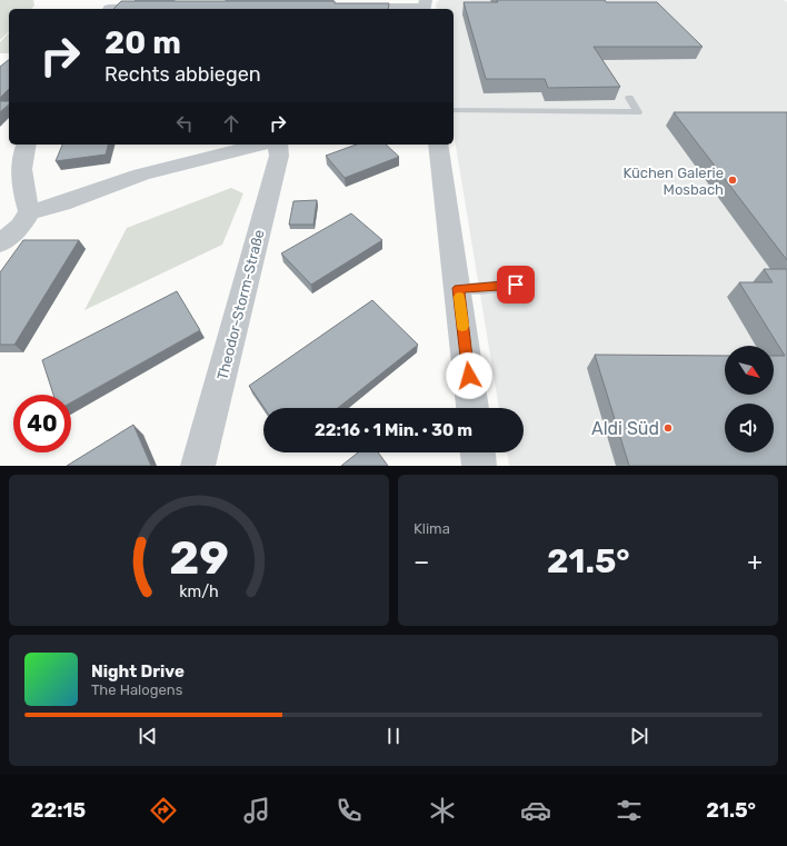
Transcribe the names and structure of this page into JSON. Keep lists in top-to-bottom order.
{
  "streets": {
    "street": ["Theodor-Storm-Straße"]
  },
  "places": ["Küchen Galerie Mosbach", "Aldi Süd"],
  "north": "bottom right",
  "page": {
    "turn": ["20 m", "Rechts abbiegen"],
    "limit": "40",
    "trip": "22:16 · 1 Min. · 30 m",
    "tile": "Klima",
    "heat": ["−", "21.5°", "+"],
    "song": ["Night Drive", "The Halogens"],
    "tabs": ["22:15", "21.5°"],
    "gauge": ["29", "km/h"]
  }
}
